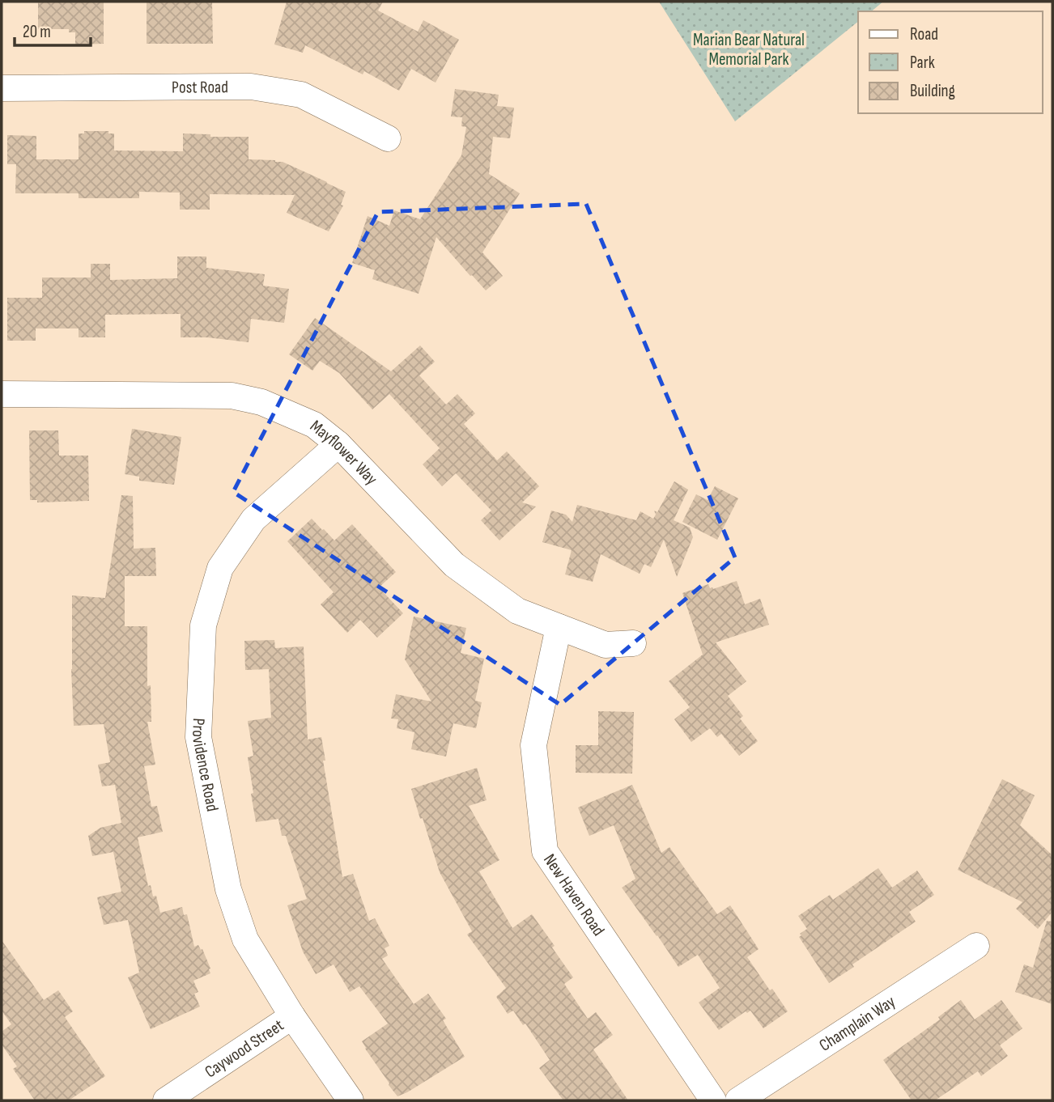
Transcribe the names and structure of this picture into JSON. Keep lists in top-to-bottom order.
{
  "streets": {
    "street": [
      "Post Road",
      "Mayflower Way",
      "Providence Road",
      "New Haven Road",
      "Champlain Way",
      "Caywood Street"
    ]
  },
  "crossings": [
    ["Mayflower Way", "Providence Road"],
    ["Mayflower Way", "New Haven Road"],
    ["Providence Road", "Caywood Street"]
  ],
  "parks": ["Marian Bear Natural Memorial Park"],
  "legend": ["Road", "Park", "Building"],
  "scale_bar": "20 m"
}
